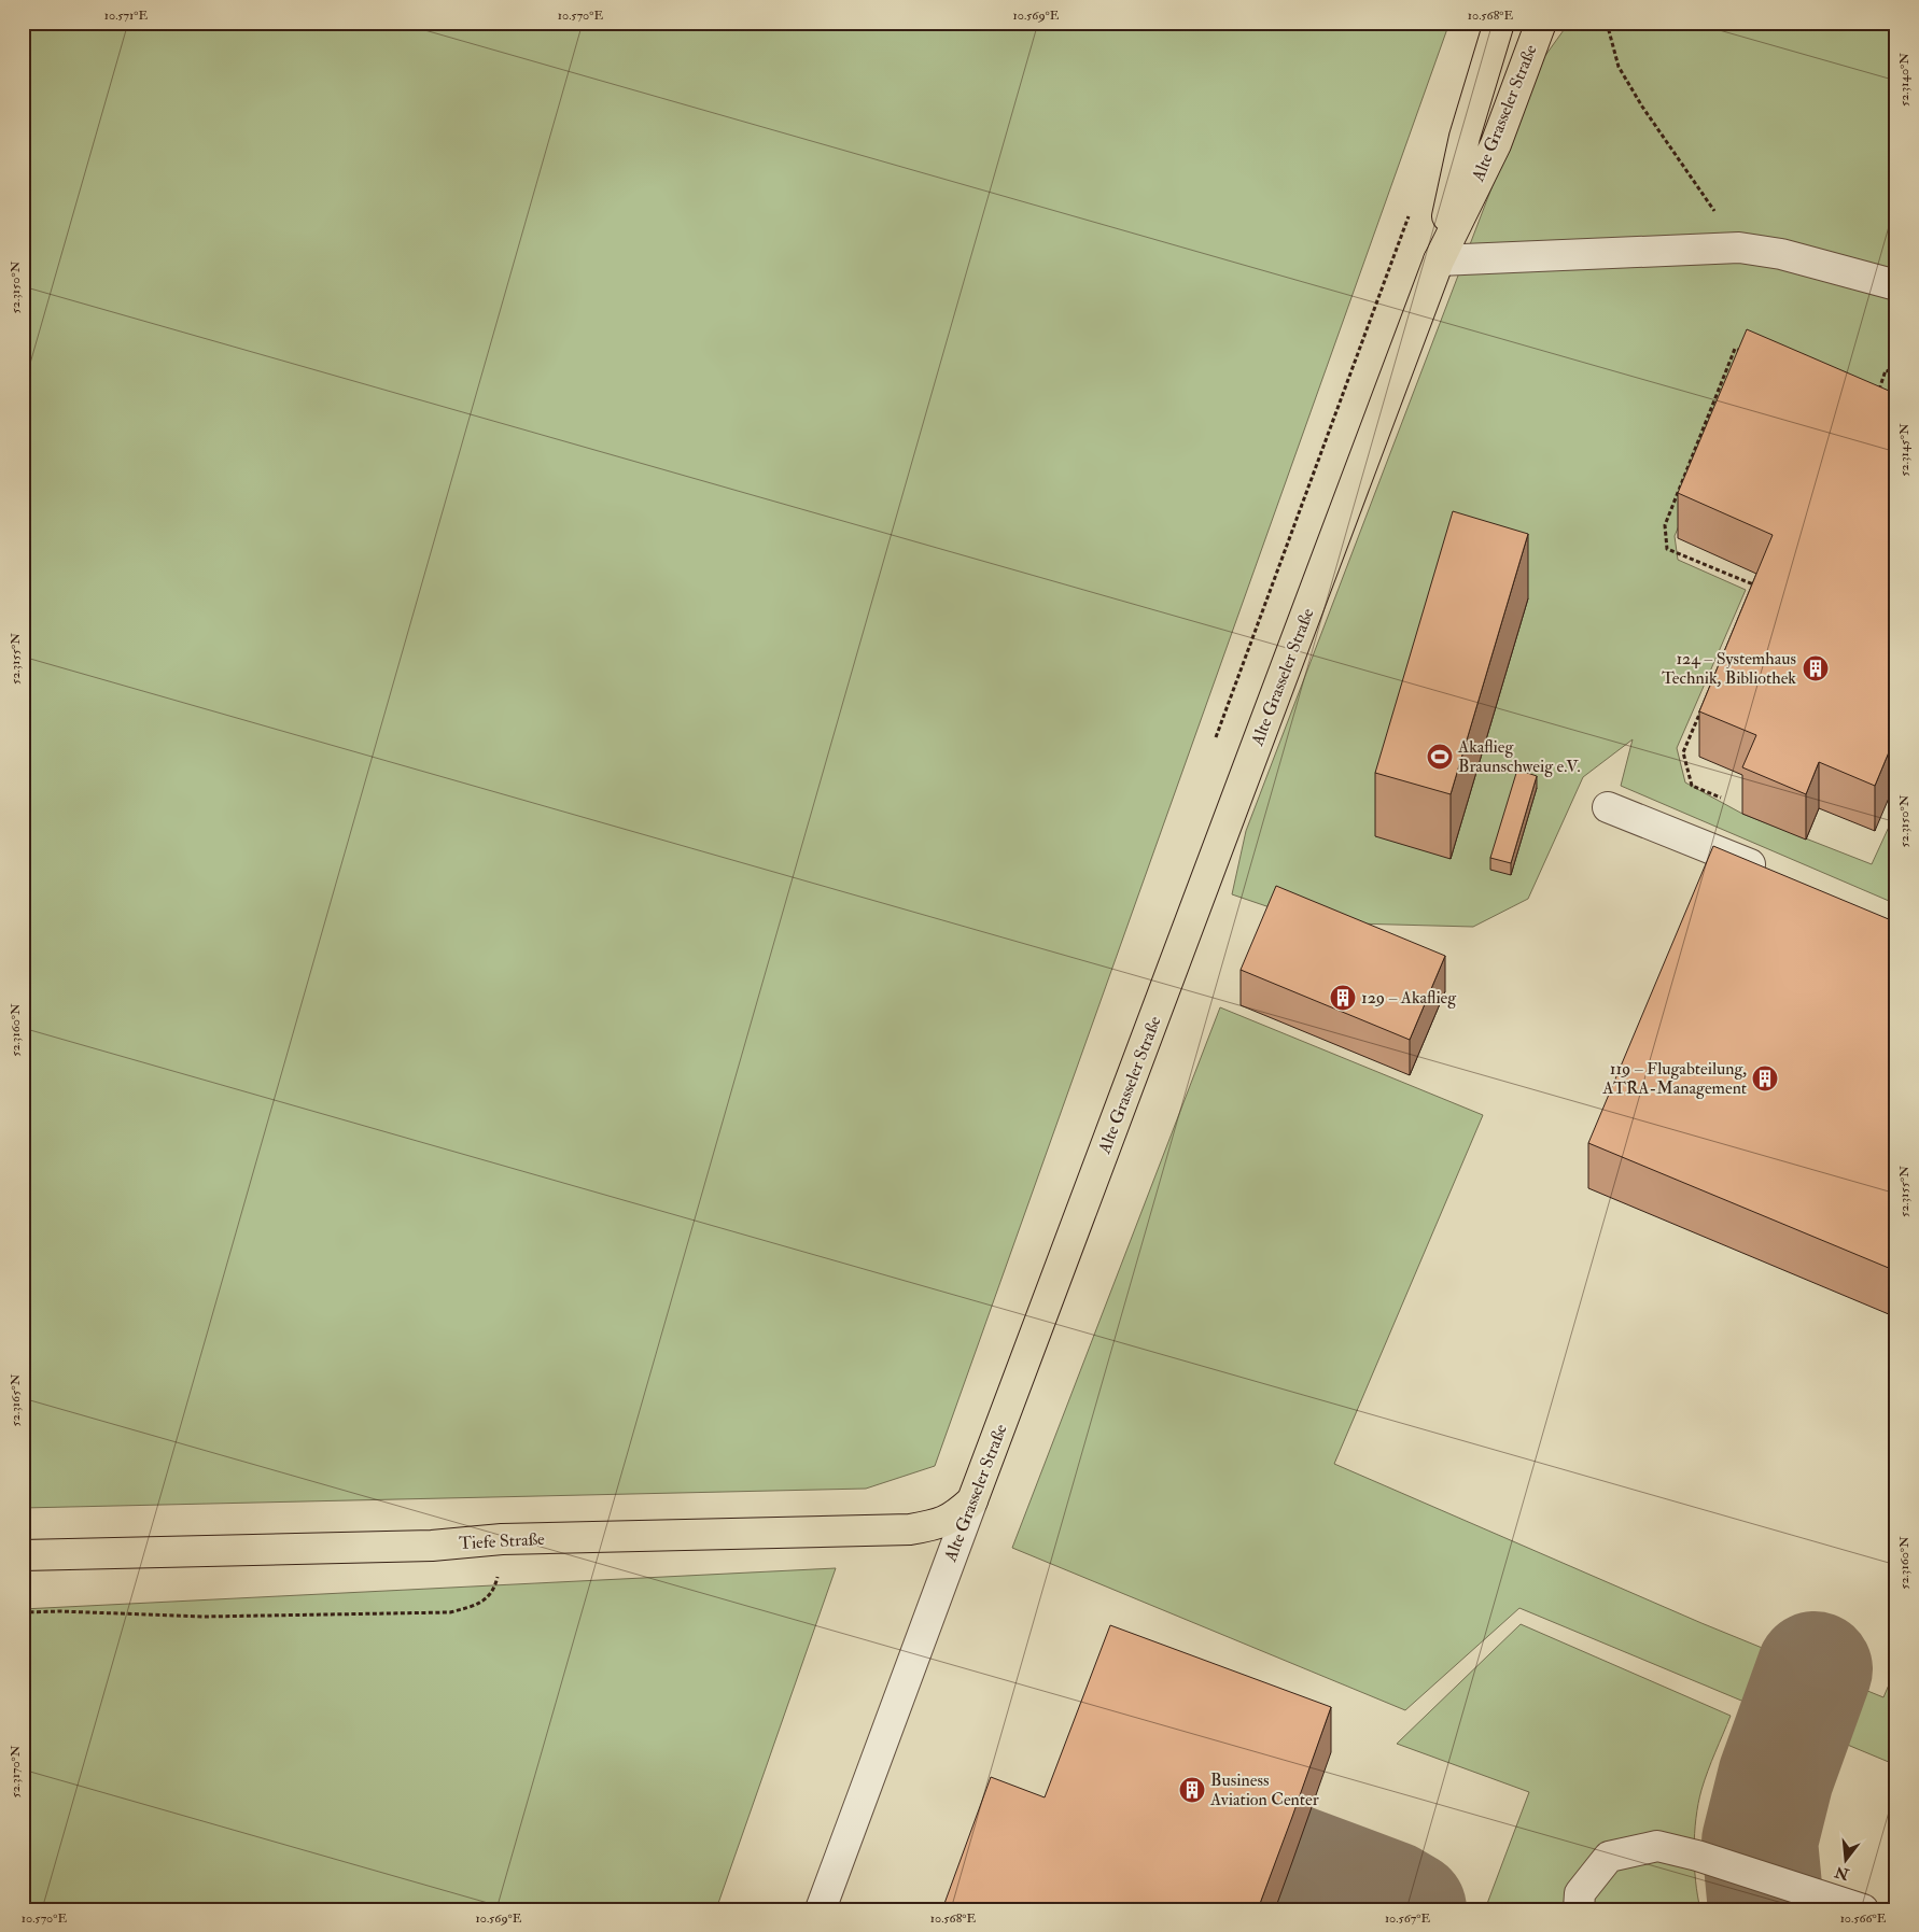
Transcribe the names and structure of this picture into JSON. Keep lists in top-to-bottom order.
{
  "streets": {
    "main road": ["Alte Grasseler Straße", "Tiefe Straße"]
  },
  "crossings": [
    ["Alte Grasseler Straße", "Tiefe Straße"]
  ],
  "places": {
    "building": [
      "124 – Systemhaus Technik, Bibliothek",
      "129 – Akaflieg",
      "119 – Flugabteilung, ATRA-Management",
      "Business Aviation Center"
    ],
    "sports": ["Akaflieg Braunschweig e.V."]
  },
  "north": "bottom",
  "coordinates": [
    "10.571°E",
    "10.570°E",
    "10.569°E",
    "10.568°E",
    "52.3140°N",
    "52.3150°N",
    "52.3145°N",
    "52.3155°N",
    "52.3160°N",
    "52.3165°N",
    "52.3170°N",
    "10.567°E",
    "10.566°E"
  ]
}
